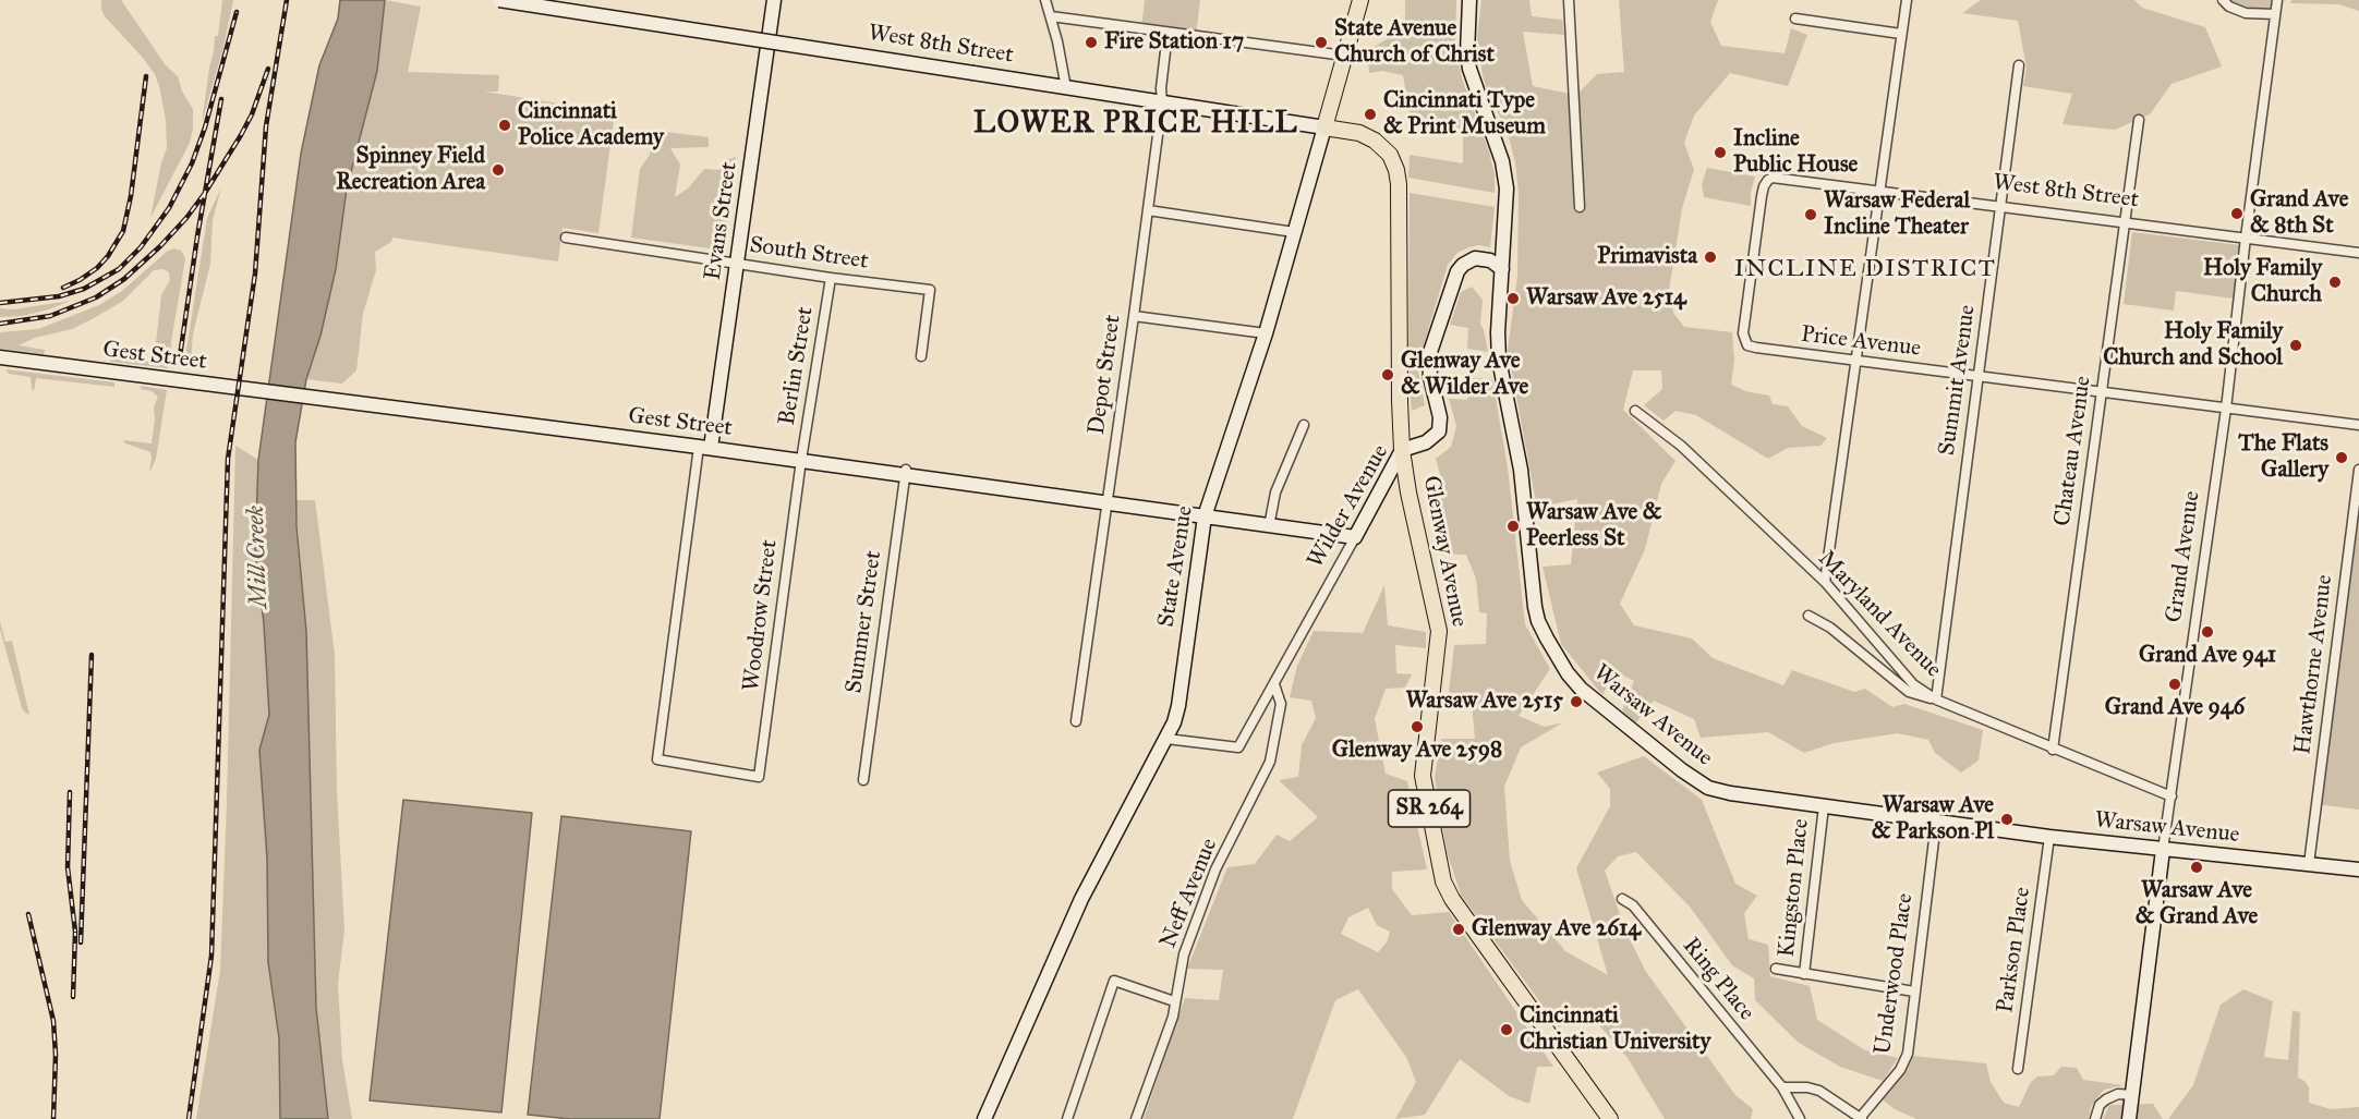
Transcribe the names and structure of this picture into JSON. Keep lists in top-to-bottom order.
{
  "streets": {
    "main road": [
      "West 8th Street",
      "Evans Street",
      "Gest Street",
      "Wilder Avenue",
      "Glenway Avenue",
      "Grand Avenue",
      "State Avenue",
      "Warsaw Avenue",
      "SR 264"
    ],
    "street": [
      "South Street",
      "Price Avenue",
      "Berlin Street",
      "Depot Street",
      "Summit Avenue",
      "Chateau Avenue",
      "Maryland Avenue",
      "Woodrow Street",
      "Summer Street",
      "Hawthorne Avenue",
      "Kingston Place",
      "Neff Avenue",
      "Parkson Place",
      "Underwood Place",
      "Ring Place"
    ]
  },
  "crossings": [
    ["West 8th Street", "Price Avenue"],
    ["West 8th Street", "Depot Street"],
    ["West 8th Street", "Summit Avenue"],
    ["West 8th Street", "Chateau Avenue"],
    ["West 8th Street", "Glenway Avenue"],
    ["West 8th Street", "Grand Avenue"],
    ["West 8th Street", "State Avenue"],
    ["Evans Street", "South Street"],
    ["Evans Street", "Gest Street"],
    ["Evans Street", "Woodrow Street"],
    ["South Street", "Berlin Street"],
    ["Price Avenue", "Summit Avenue"],
    ["Price Avenue", "Chateau Avenue"],
    ["Price Avenue", "Grand Avenue"],
    ["Gest Street", "Berlin Street"],
    ["Gest Street", "Depot Street"],
    ["Gest Street", "Wilder Avenue"],
    ["Gest Street", "State Avenue"],
    ["Gest Street", "Woodrow Street"],
    ["Gest Street", "Summer Street"],
    ["Berlin Street", "Woodrow Street"],
    ["Summit Avenue", "Maryland Avenue"],
    ["Chateau Avenue", "Maryland Avenue"],
    ["Wilder Avenue", "Glenway Avenue"],
    ["Wilder Avenue", "State Avenue"],
    ["Wilder Avenue", "Warsaw Avenue"],
    ["Wilder Avenue", "Neff Avenue"],
    ["Grand Avenue", "Maryland Avenue"],
    ["Grand Avenue", "Warsaw Avenue"],
    ["Hawthorne Avenue", "Warsaw Avenue"],
    ["Warsaw Avenue", "Kingston Place"],
    ["Warsaw Avenue", "Parkson Place"],
    ["Warsaw Avenue", "Underwood Place"]
  ],
  "districts": ["LOWER PRICE HILL", "INCLINE DISTRICT"],
  "water": ["Mill Creek"],
  "places": [
    "Fire Station 17",
    "State Avenue Church of Christ",
    "Cincinnati Type & Print Museum",
    "Cincinnati Police Academy",
    "Incline Public House",
    "Spinney Field Recreation Area",
    "Grand Ave & 8th St",
    "Warsaw Federal Incline Theater",
    "Primavista",
    "Holy Family Church",
    "Warsaw Ave 2514",
    "Holy Family Church and School",
    "Glenway Ave & Wilder Ave",
    "The Flats Gallery",
    "Warsaw Ave & Peerless St",
    "Grand Ave 941",
    "Grand Ave 946",
    "Warsaw Ave 2515",
    "Glenway Ave 2598",
    "Warsaw Ave & Parkson Pl",
    "Warsaw Ave & Grand Ave",
    "Glenway Ave 2614",
    "Cincinnati Christian University"
  ]
}
